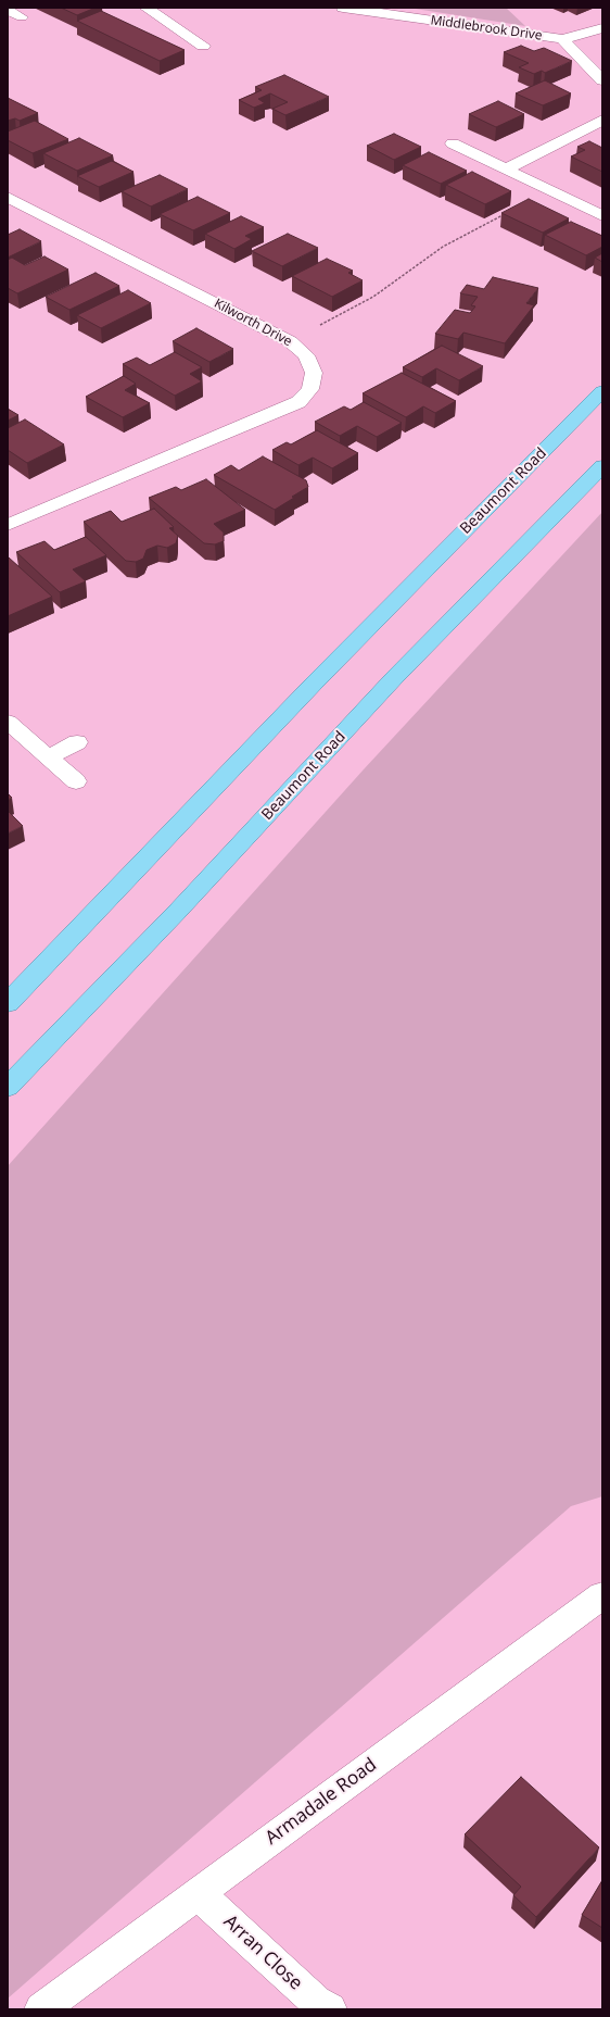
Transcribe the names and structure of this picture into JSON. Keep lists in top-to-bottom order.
{
  "streets": {
    "highway": ["Beaumont Road"],
    "street": [
      "Middlebrook Drive",
      "Kilworth Drive",
      "Armadale Road",
      "Arran Close"
    ]
  },
  "crossings": [
    ["Armadale Road", "Arran Close"]
  ]
}
